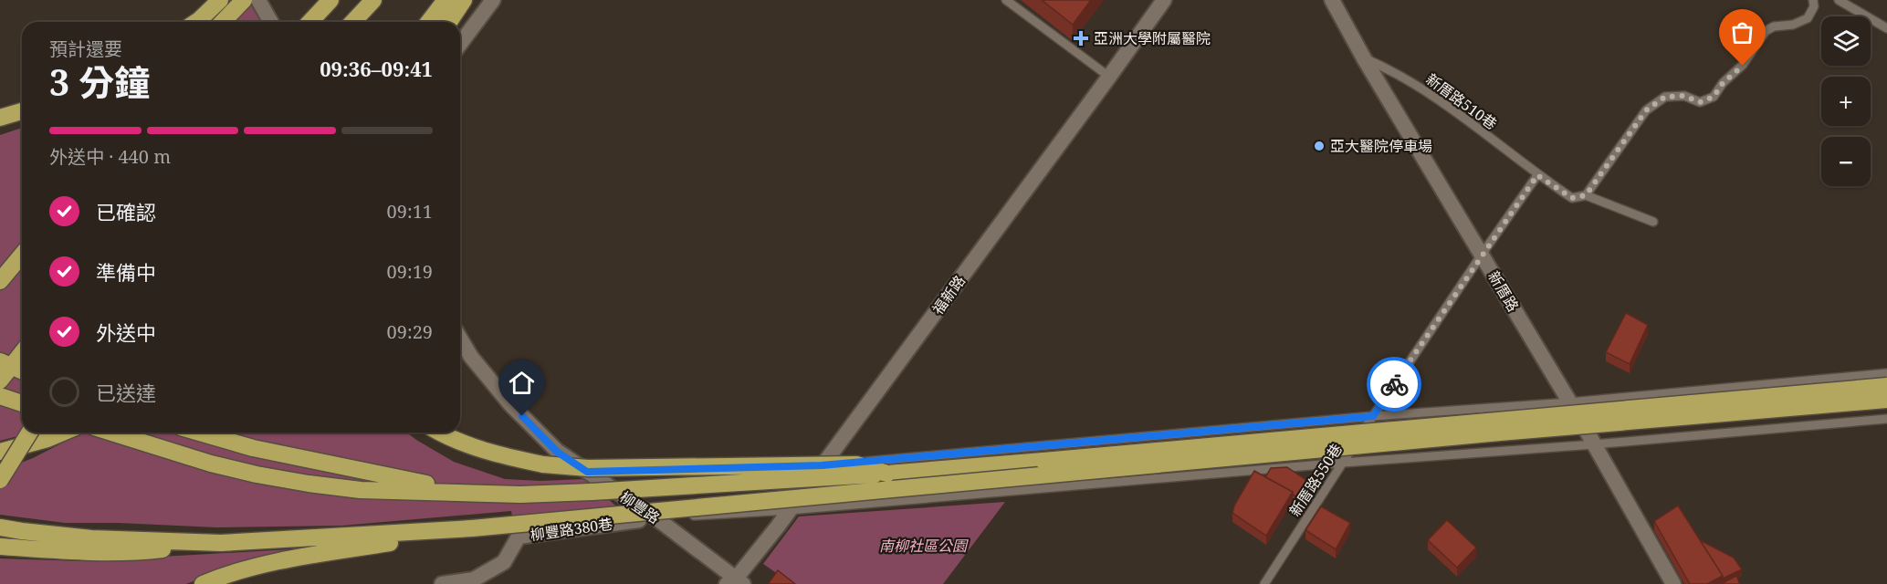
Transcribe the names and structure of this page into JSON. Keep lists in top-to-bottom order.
{
  "streets": {
    "street": [
      "新厝路",
      "福新路",
      "柳豐路",
      "柳豐路380巷"
    ],
    "lane": ["新厝路510巷", "新厝路550巷"]
  },
  "crossings": [
    ["新厝路510巷", "新厝路"],
    ["新厝路", "新厝路550巷"],
    ["福新路", "柳豐路"],
    ["柳豐路", "柳豐路380巷"]
  ],
  "parks": ["南柳社區公園"],
  "places": {
    "health": ["亞洲大學附屬醫院"],
    "other": ["亞大醫院停車場"]
  },
  "page": {
    "map_buttons": ["+", "−"],
    "heading": ["3 分鐘", "預計還要", "09:36–09:41"],
    "bar": "外送中 · 440 m",
    "list": [
      ["已確認", "09:11"],
      ["準備中", "09:19"],
      ["外送中", "09:29"],
      "已送達"
    ]
  }
}
